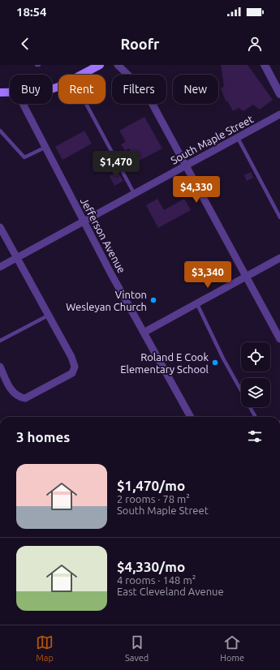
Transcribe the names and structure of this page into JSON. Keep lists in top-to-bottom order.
{
  "streets": {
    "street": ["South Maple Street", "Jefferson Avenue"]
  },
  "crossings": [
    ["South Maple Street", "Jefferson Avenue"]
  ],
  "places": ["Vinton Wesleyan Church", "Roland E Cook Elementary School"],
  "page": {
    "status": "18:54",
    "header": "Roofr",
    "chip": [
      "Buy",
      "Rent",
      "Filters",
      "New"
    ],
    "price": ["$1,470", "$4,330", "$3,340"],
    "heading": "3 homes",
    "list": [
      {
        "name": "$1,470/mo",
        "note": "2 rooms · 78 m² · South Maple Street"
      },
      {
        "name": "$4,330/mo",
        "note": "4 rooms · 148 m² · East Cleveland Avenue"
      }
    ],
    "tabs": ["Map", "Saved", "Home"]
  }
}
